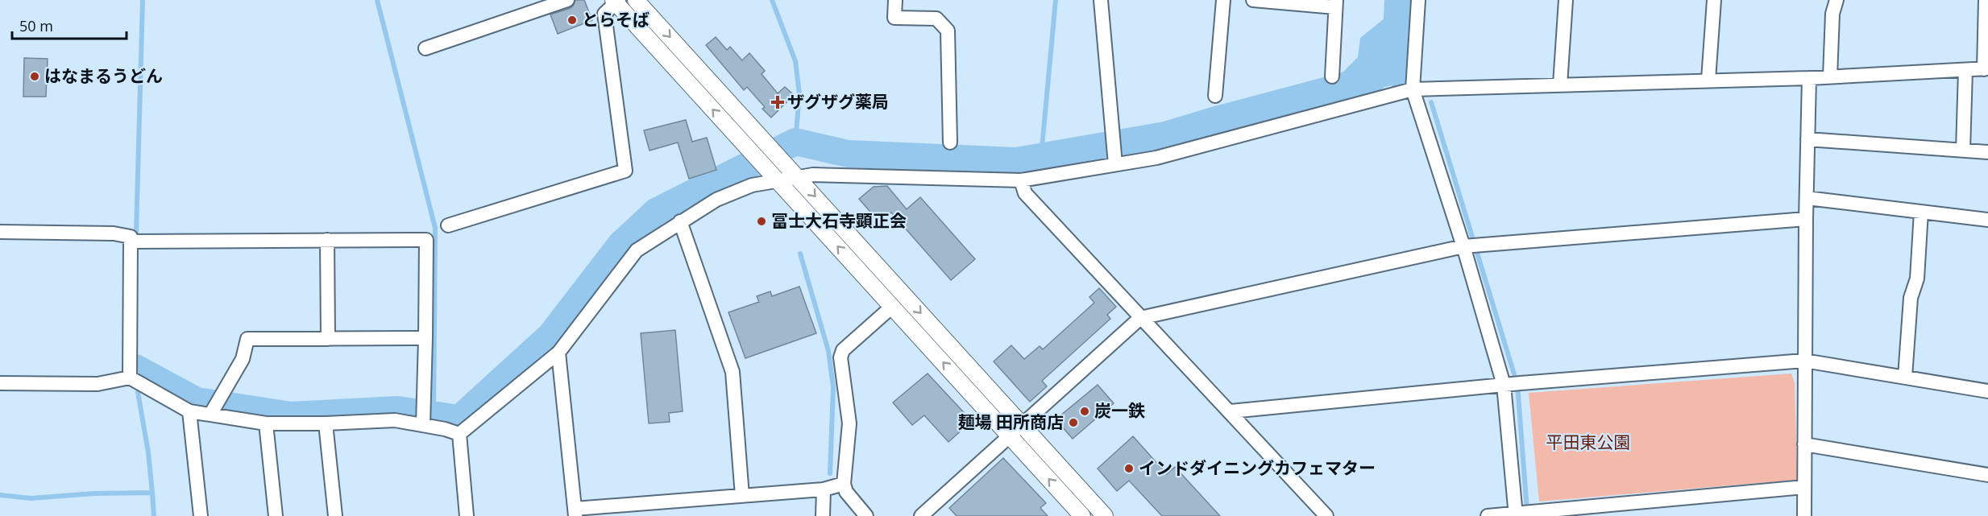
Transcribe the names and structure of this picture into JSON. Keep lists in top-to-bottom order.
{
  "parks": ["平田東公園"],
  "places": {
    "other": [
      "とらそば",
      "はなまるうどん",
      "冨士大石寺顕正会",
      "炭一鉄",
      "麺場 田所商店",
      "インドダイニングカフェマター"
    ],
    "health": ["ザグザグ薬局"]
  },
  "scale_bar": "50 m"
}
